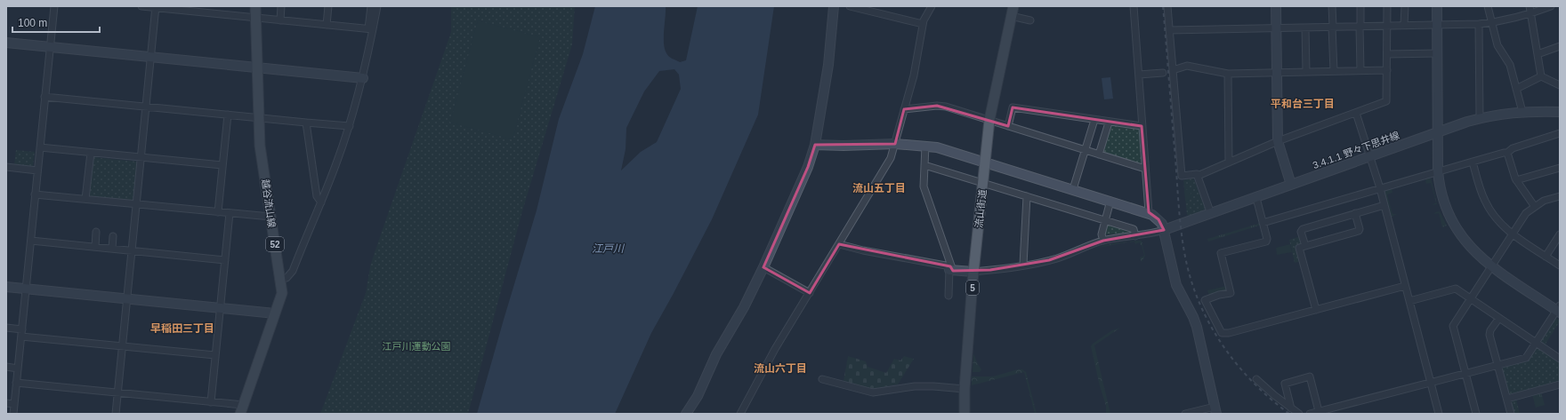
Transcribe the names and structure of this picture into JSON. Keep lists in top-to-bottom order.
{
  "streets": {
    "main road": [
      "越谷流山線",
      "流山街道",
      "52",
      "5"
    ],
    "street": ["3.4.1.1 野々下思井線"]
  },
  "districts": [
    "平和台三丁目",
    "流山五丁目",
    "早稲田三丁目",
    "流山六丁目"
  ],
  "water": ["江戸川"],
  "parks": ["江戸川運動公園"],
  "scale_bar": "100 m"
}
